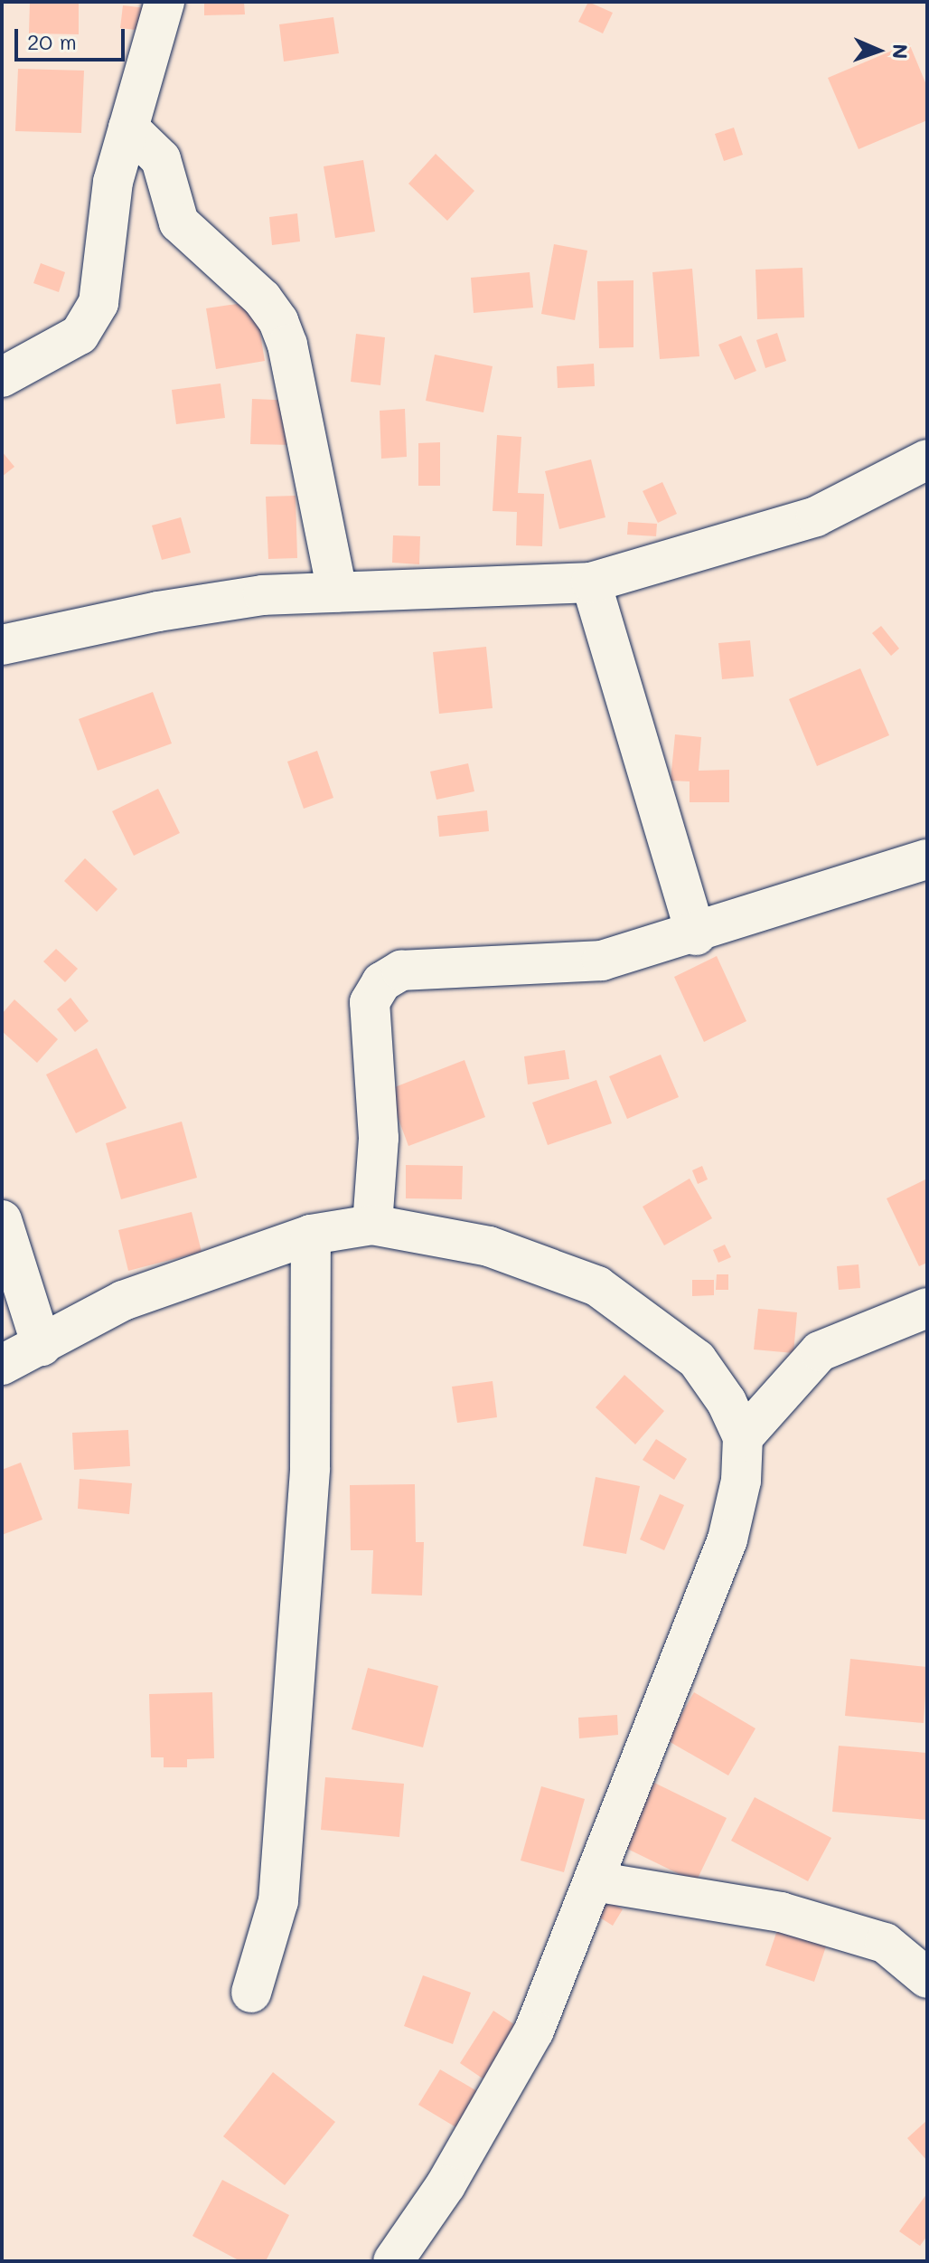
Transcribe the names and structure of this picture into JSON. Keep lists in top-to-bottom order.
{
  "scale_bar": "20 m",
  "north": "right"
}
